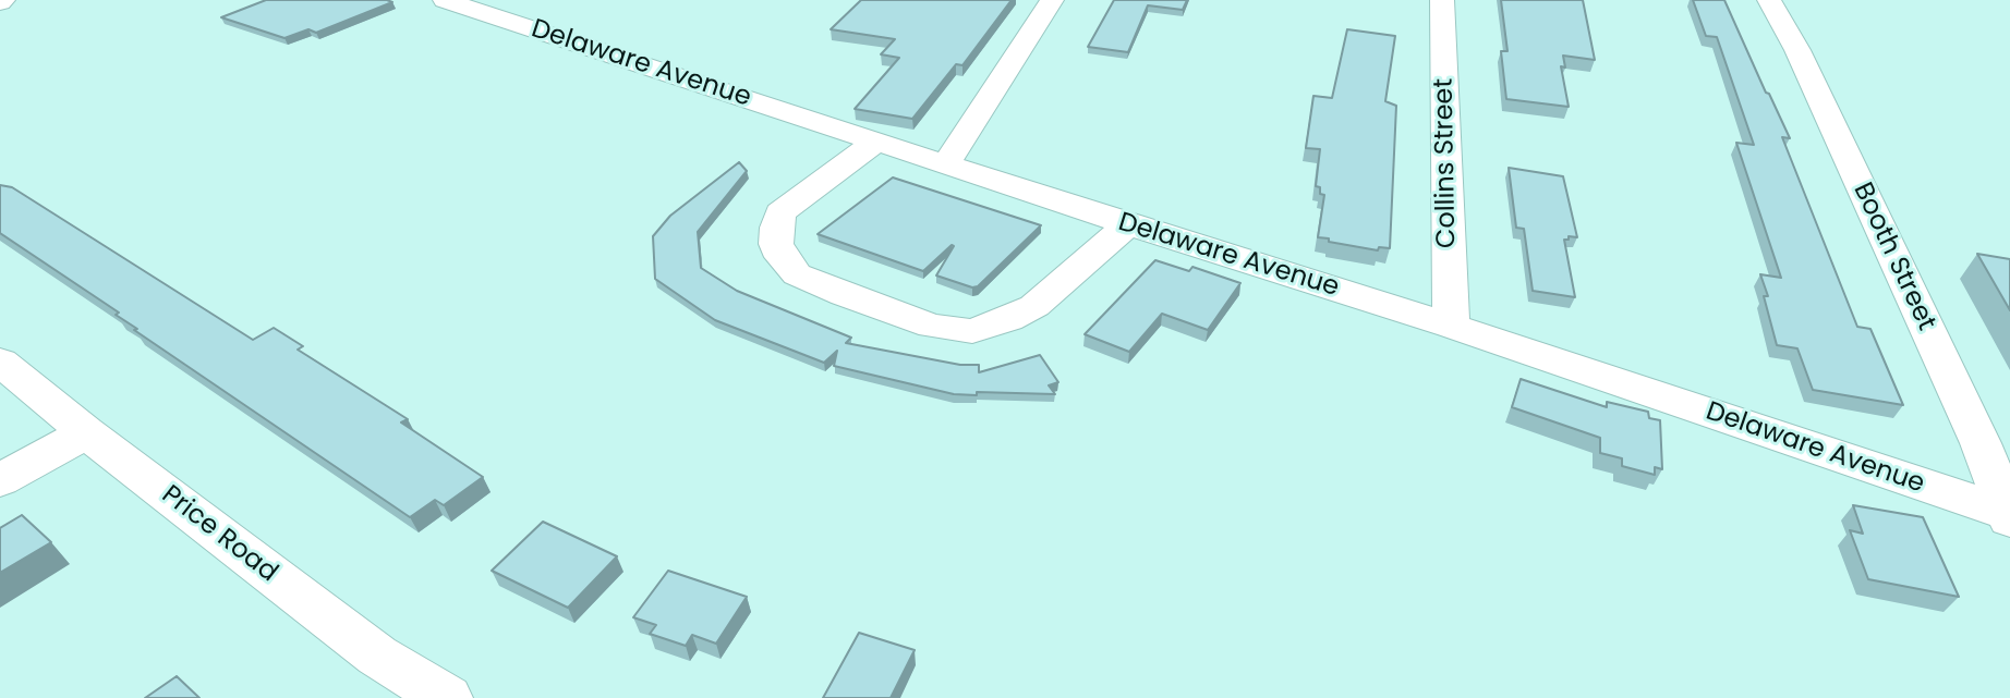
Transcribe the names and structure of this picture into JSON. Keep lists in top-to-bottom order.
{
  "streets": {
    "street": [
      "Delaware Avenue",
      "Collins Street",
      "Booth Street",
      "Price Road"
    ]
  },
  "crossings": [
    ["Delaware Avenue", "Collins Street"],
    ["Delaware Avenue", "Booth Street"]
  ]
}
